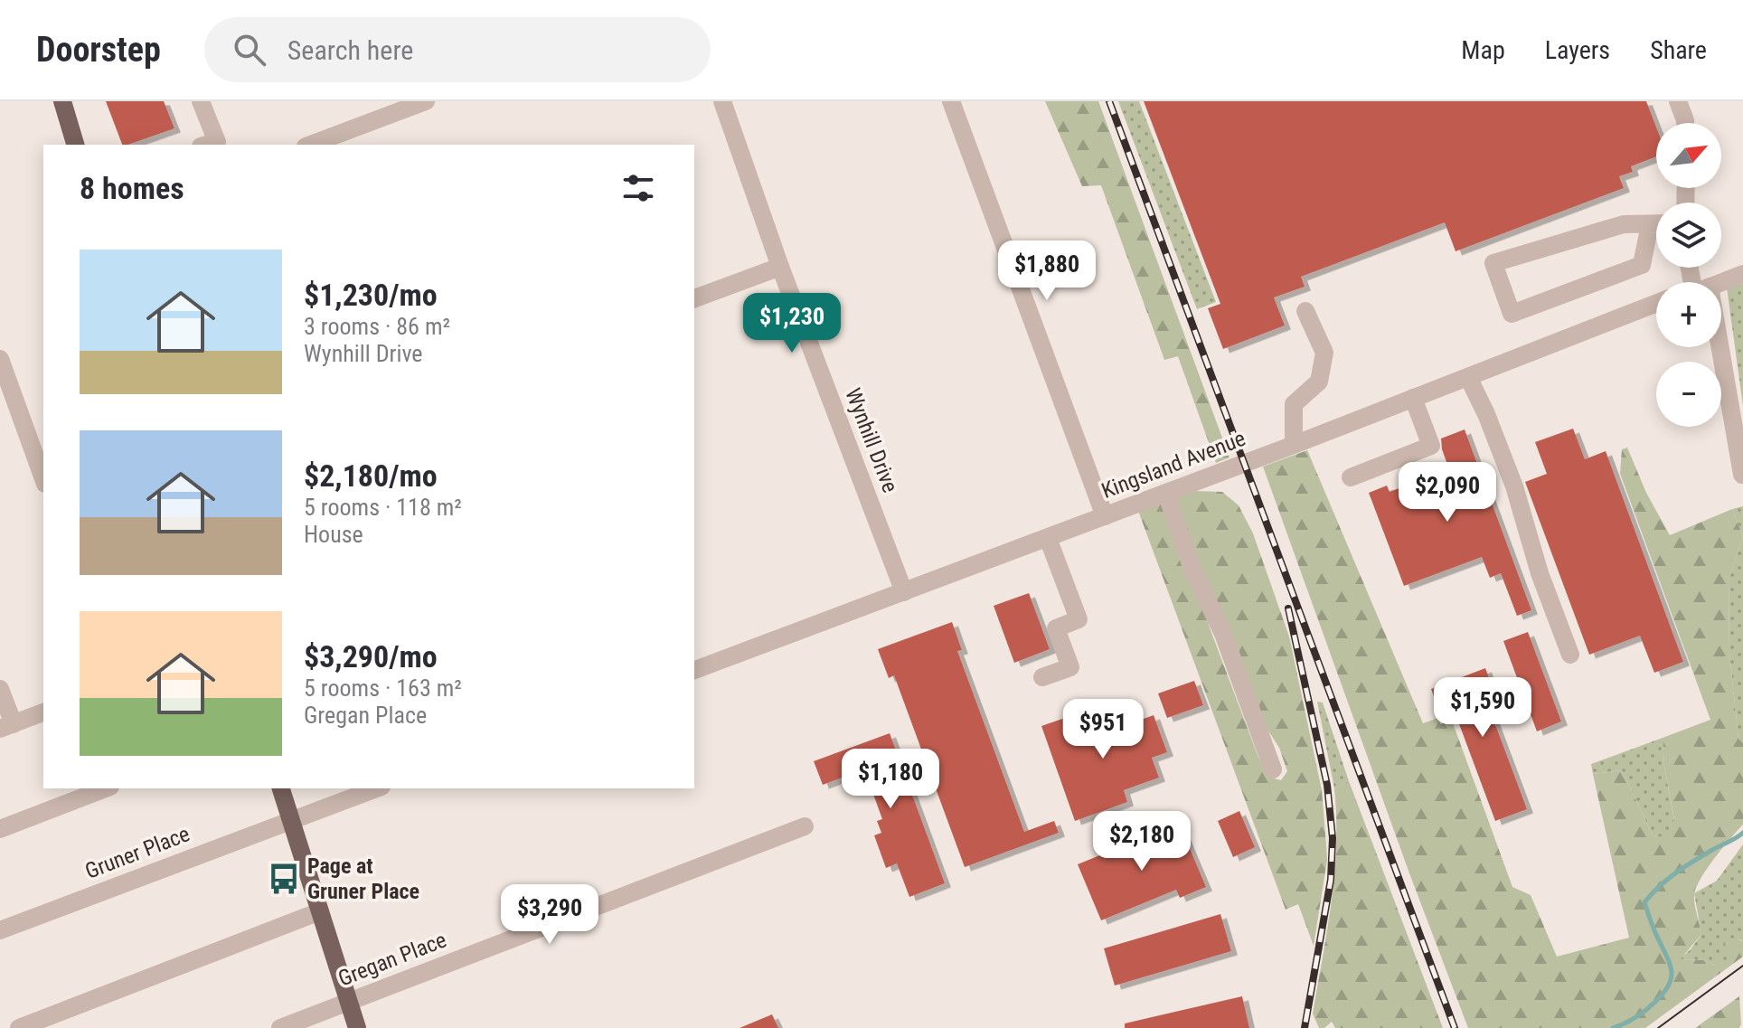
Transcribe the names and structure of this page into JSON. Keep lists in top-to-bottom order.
{
  "streets": {
    "street": [
      "Wynhill Drive",
      "Kingsland Avenue",
      "Gruner Place",
      "Gregan Place"
    ]
  },
  "crossings": [
    ["Wynhill Drive", "Kingsland Avenue"]
  ],
  "places": {
    "bus stop": ["Page at Gruner Place"]
  },
  "north": "top right",
  "page": {
    "header": "Doorstep",
    "search": "Search here",
    "nav": ["Map", "Layers", "Share"],
    "map_buttons": ["+", "−"],
    "heading": "8 homes",
    "list": [
      {
        "name": "$1,230/mo",
        "note": "3 rooms · 86 m² · Wynhill Drive"
      },
      {
        "name": "$2,180/mo",
        "note": "5 rooms · 118 m² · House"
      },
      {
        "name": "$3,290/mo",
        "note": "5 rooms · 163 m² · Gregan Place"
      }
    ],
    "price": [
      "$1,880",
      "$1,230",
      "$2,090",
      "$1,590",
      "$951",
      "$1,180",
      "$2,180",
      "$3,290"
    ]
  }
}
